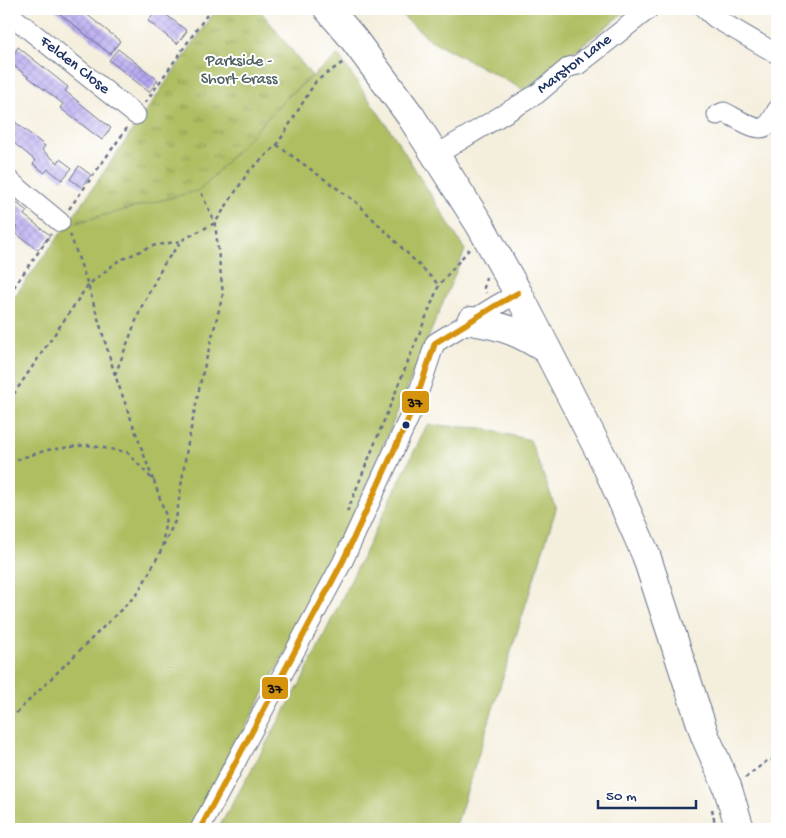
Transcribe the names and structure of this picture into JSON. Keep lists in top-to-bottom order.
{
  "streets": {
    "street": ["Marston Lane", "Felden Close"]
  },
  "parks": ["Parkside - Short Grass"],
  "lines": ["transit line 37"],
  "scale_bar": "50 m"
}
